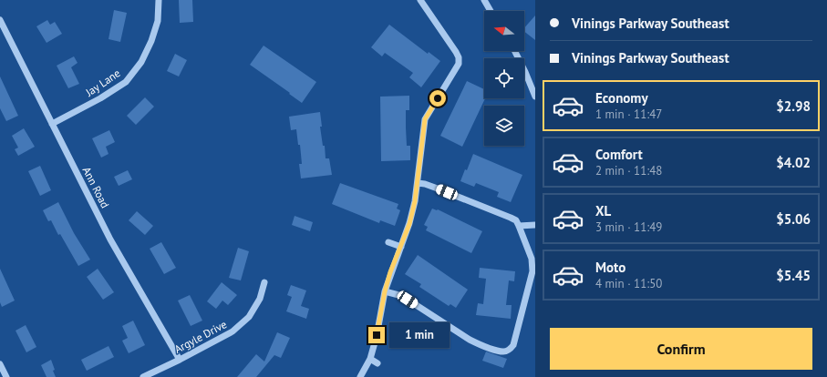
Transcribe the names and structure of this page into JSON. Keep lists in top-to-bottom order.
{
  "streets": {
    "street": ["Jay Lane", "Ann Road", "Argyle Drive"]
  },
  "crossings": [
    ["Jay Lane", "Ann Road"],
    ["Ann Road", "Argyle Drive"]
  ],
  "north": "left",
  "page": {
    "banner": ["Vinings Parkway Southeast", "Vinings Parkway Southeast"],
    "list": [
      {
        "name": "Economy",
        "note": "1 min · 11:47",
        "value": "$2.98"
      },
      {
        "name": "Comfort",
        "note": "2 min · 11:48",
        "value": "$4.02"
      },
      {
        "name": "XL",
        "note": "3 min · 11:49",
        "value": "$5.06"
      },
      {
        "name": "Moto",
        "note": "4 min · 11:50",
        "value": "$5.45"
      }
    ],
    "buttons": "Confirm",
    "bubble": "1 min"
  }
}
